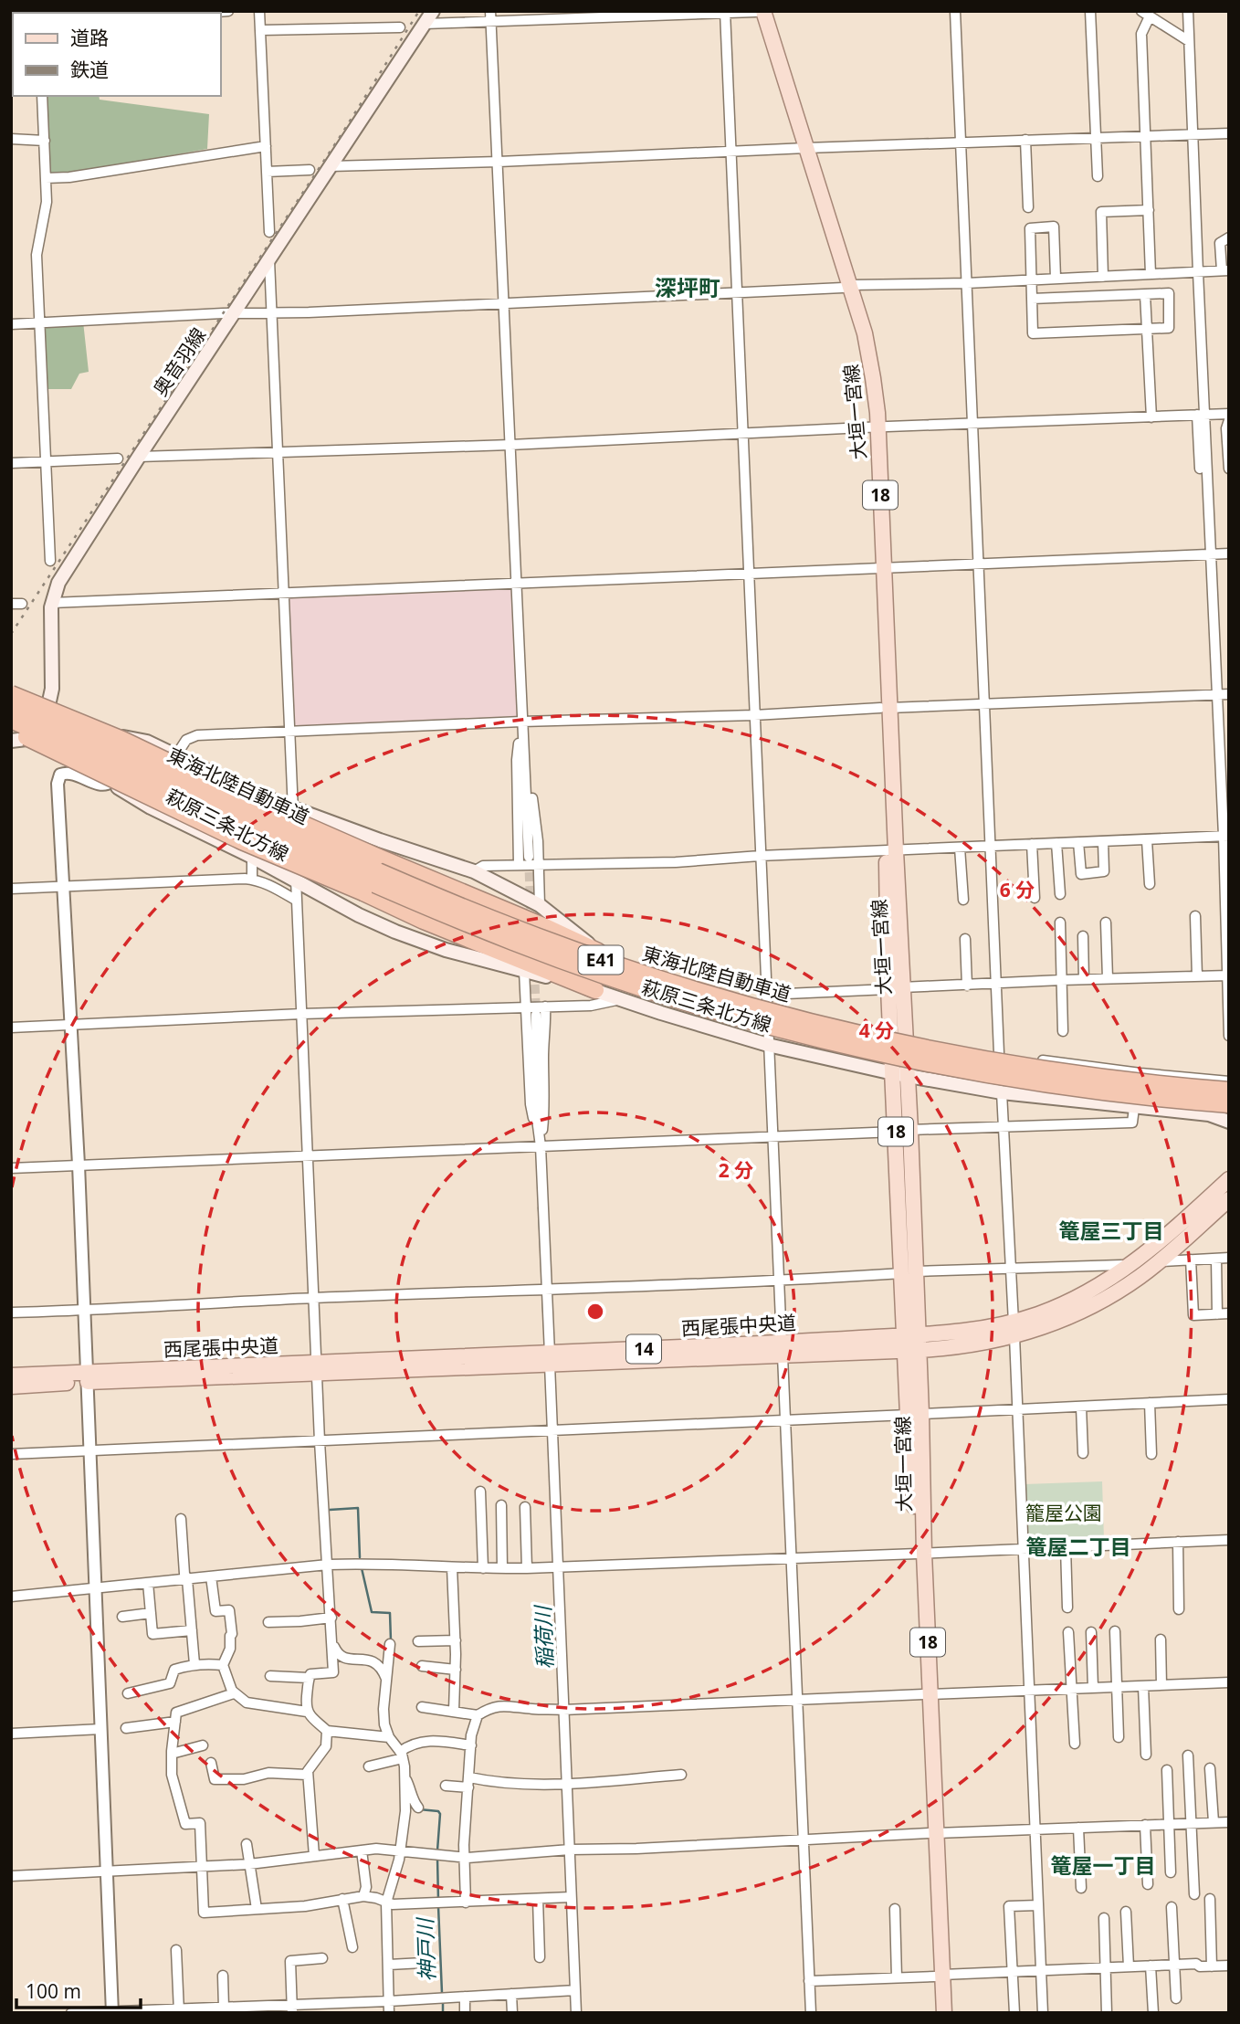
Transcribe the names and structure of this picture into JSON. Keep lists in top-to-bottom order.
{
  "streets": {
    "highway": ["東海北陸自動車道", "E41"],
    "main road": [
      "奥音羽線",
      "大垣一宮線",
      "18",
      "萩原三条北方線",
      "西尾張中央道",
      "14"
    ]
  },
  "crossings": [
    ["奥音羽線", "萩原三条北方線"],
    ["大垣一宮線", "萩原三条北方線"],
    ["大垣一宮線", "西尾張中央道"],
    ["東海北陸自動車道", "萩原三条北方線"]
  ],
  "districts": [
    "深坪町",
    "篭屋三丁目",
    "篭屋二丁目",
    "篭屋一丁目"
  ],
  "water": ["稲荷川", "神戸川"],
  "parks": ["籠屋公園"],
  "legend": ["道路", "鉄道"],
  "scale_bar": "100 m",
  "rings": ["6 分", "4 分", "2 分"]
}
